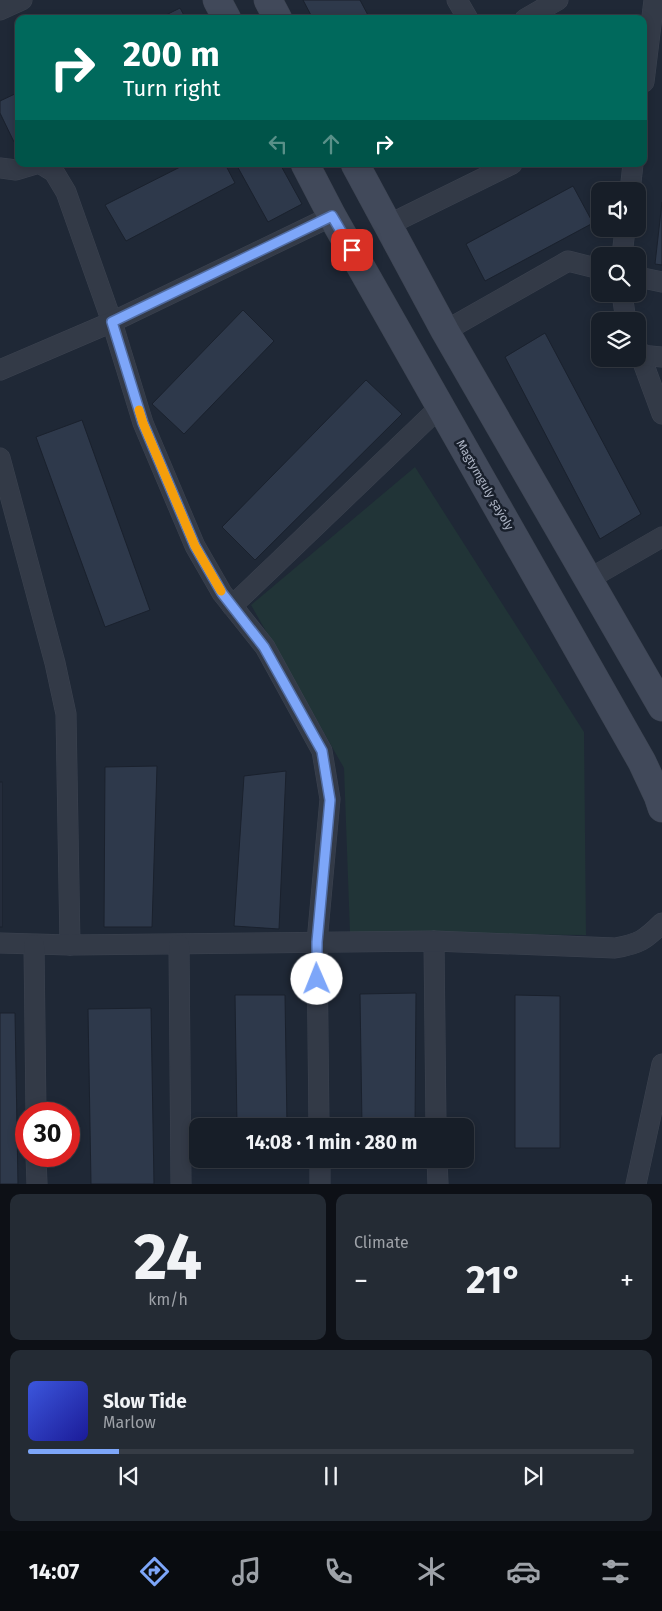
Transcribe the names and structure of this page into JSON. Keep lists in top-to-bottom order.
{
  "streets": {
    "street": ["Magtymguly şaýoly"]
  },
  "page": {
    "turn": ["200 m", "Turn right"],
    "limit": "30",
    "trip": "14:08 · 1 min · 280 m",
    "tile": [
      ["24", "km/h"],
      "Climate"
    ],
    "heat": ["−", "21°", "+"],
    "song": ["Slow Tide", "Marlow"],
    "tabs": "14:07"
  }
}
